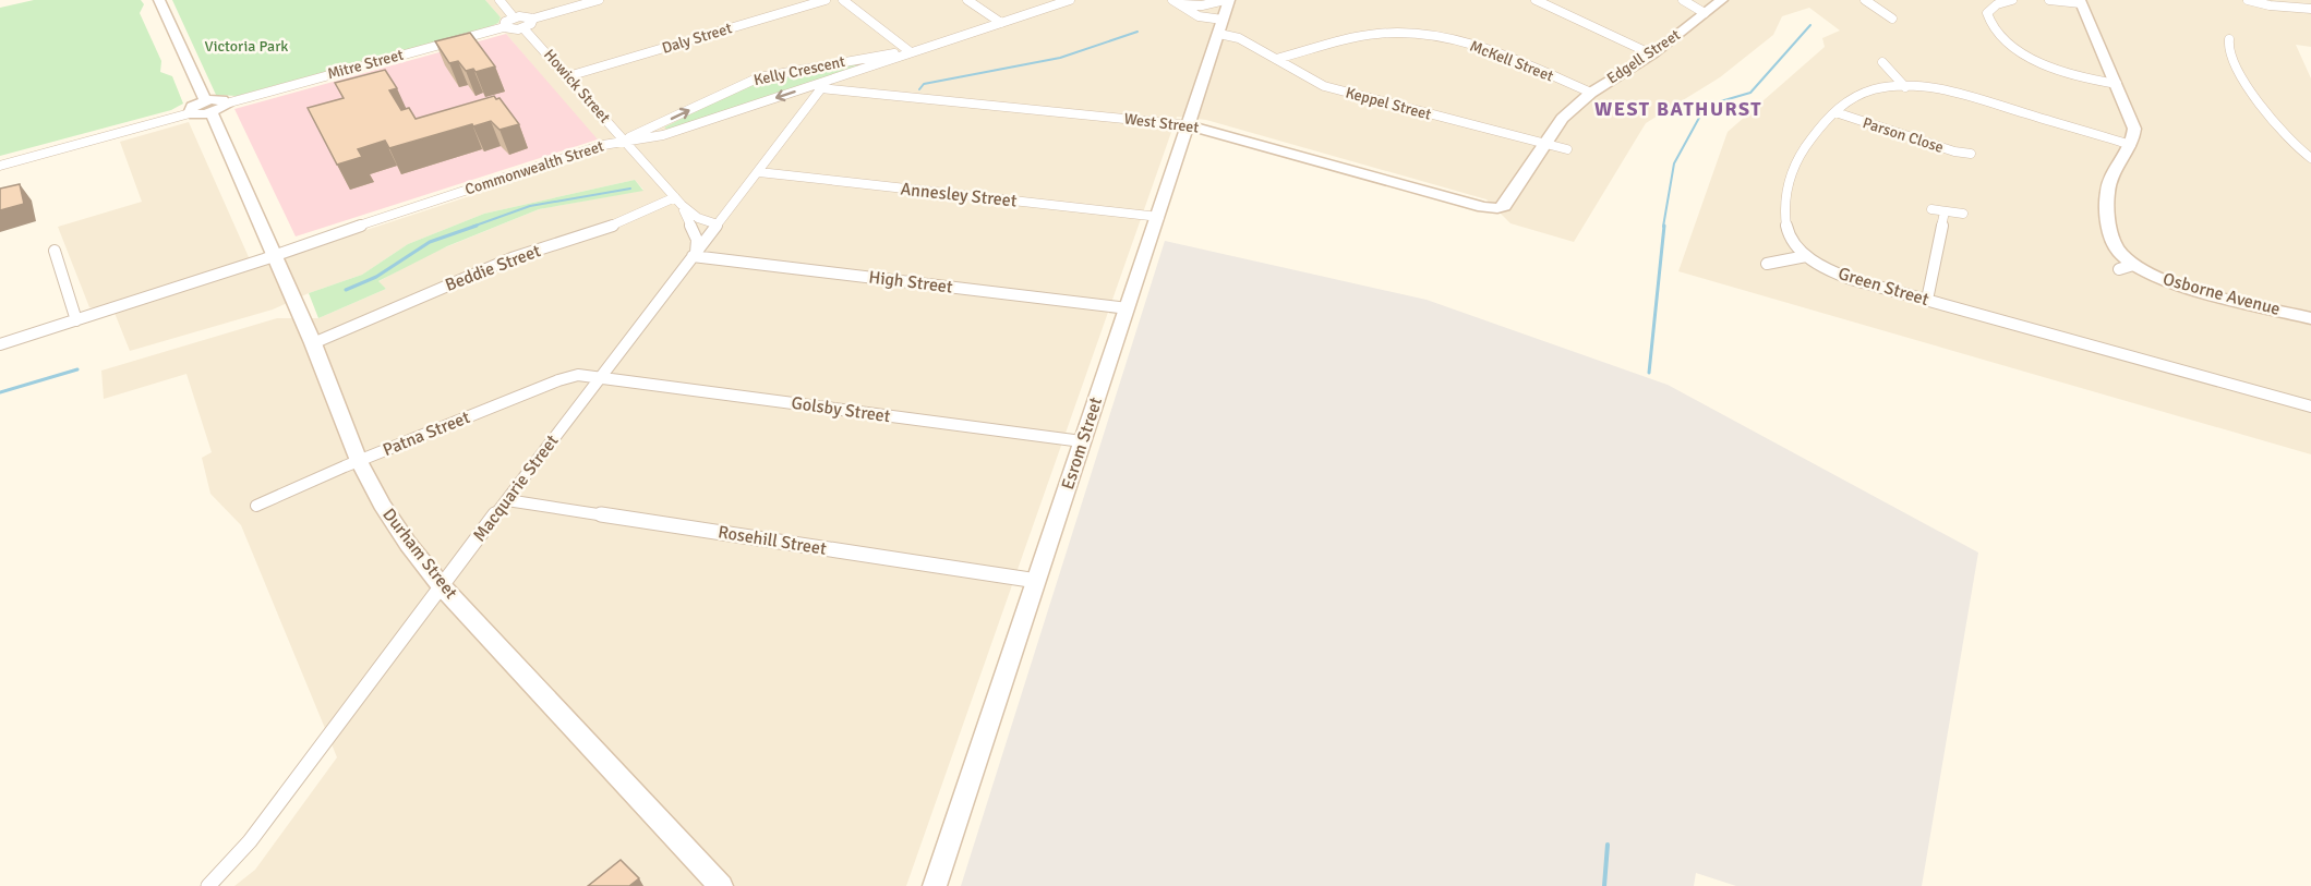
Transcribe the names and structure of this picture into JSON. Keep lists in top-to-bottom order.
{
  "streets": {
    "street": [
      "Daly Street",
      "Edgell Street",
      "McKell Street",
      "Mitre Street",
      "Kelly Crescent",
      "Howick Street",
      "Keppel Street",
      "West Street",
      "Parson Close",
      "Commonwealth Street",
      "Annesley Street",
      "Beddie Street",
      "High Street",
      "Green Street",
      "Osborne Avenue",
      "Golsby Street",
      "Patna Street",
      "Esrom Street",
      "Macquarie Street",
      "Rosehill Street",
      "Durham Street"
    ]
  },
  "crossings": [
    ["Daly Street", "Howick Street"],
    ["Edgell Street", "McKell Street"],
    ["Edgell Street", "Keppel Street"],
    ["Edgell Street", "West Street"],
    ["McKell Street", "Keppel Street"],
    ["Mitre Street", "Durham Street"],
    ["Kelly Crescent", "Howick Street"],
    ["Kelly Crescent", "Commonwealth Street"],
    ["Howick Street", "Commonwealth Street"],
    ["Howick Street", "Beddie Street"],
    ["Howick Street", "Macquarie Street"],
    ["Keppel Street", "Esrom Street"],
    ["West Street", "Commonwealth Street"],
    ["West Street", "Esrom Street"],
    ["West Street", "Macquarie Street"],
    ["Parson Close", "Green Street"],
    ["Commonwealth Street", "Macquarie Street"],
    ["Commonwealth Street", "Durham Street"],
    ["Annesley Street", "Esrom Street"],
    ["Annesley Street", "Macquarie Street"],
    ["Beddie Street", "Durham Street"],
    ["High Street", "Esrom Street"],
    ["High Street", "Macquarie Street"],
    ["Green Street", "Osborne Avenue"],
    ["Golsby Street", "Patna Street"],
    ["Golsby Street", "Esrom Street"],
    ["Golsby Street", "Macquarie Street"],
    ["Patna Street", "Macquarie Street"],
    ["Patna Street", "Durham Street"],
    ["Esrom Street", "Rosehill Street"],
    ["Macquarie Street", "Rosehill Street"],
    ["Macquarie Street", "Durham Street"]
  ],
  "one_way": ["Kelly Crescent"],
  "districts": ["WEST BATHURST"],
  "parks": ["Victoria Park"]
}
